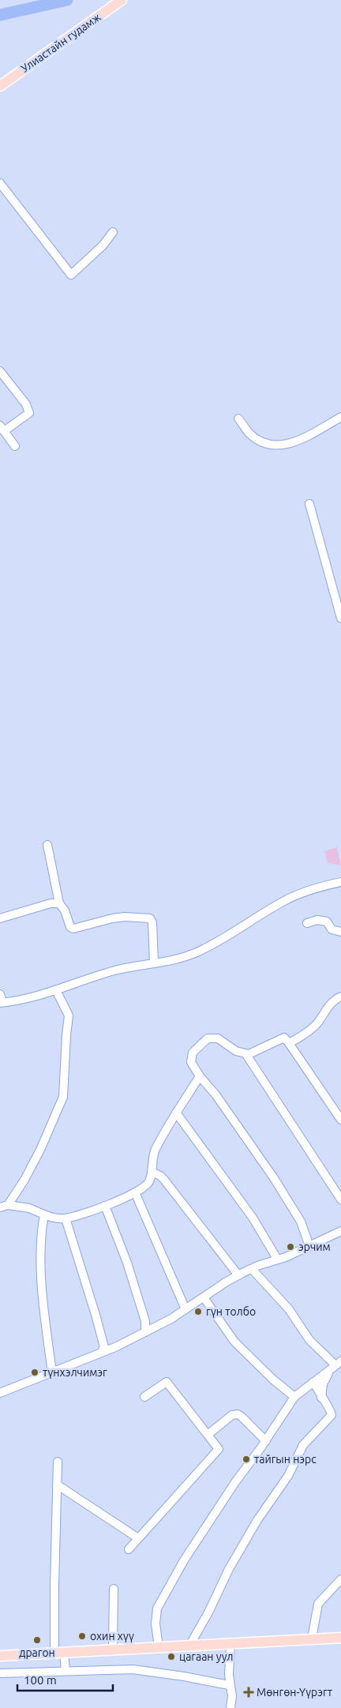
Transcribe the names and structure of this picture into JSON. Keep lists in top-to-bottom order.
{
  "streets": {
    "main road": ["Улиастайн гудамж"]
  },
  "places": {
    "other": [
      "эрчим",
      "гүн толбо",
      "түнхэлчимэг",
      "тайгын нэрс",
      "охин хүү",
      "драгон",
      "цагаан уул"
    ],
    "health": ["Мөнгөн-Үүрэгт"]
  },
  "scale_bar": "100 m"
}
